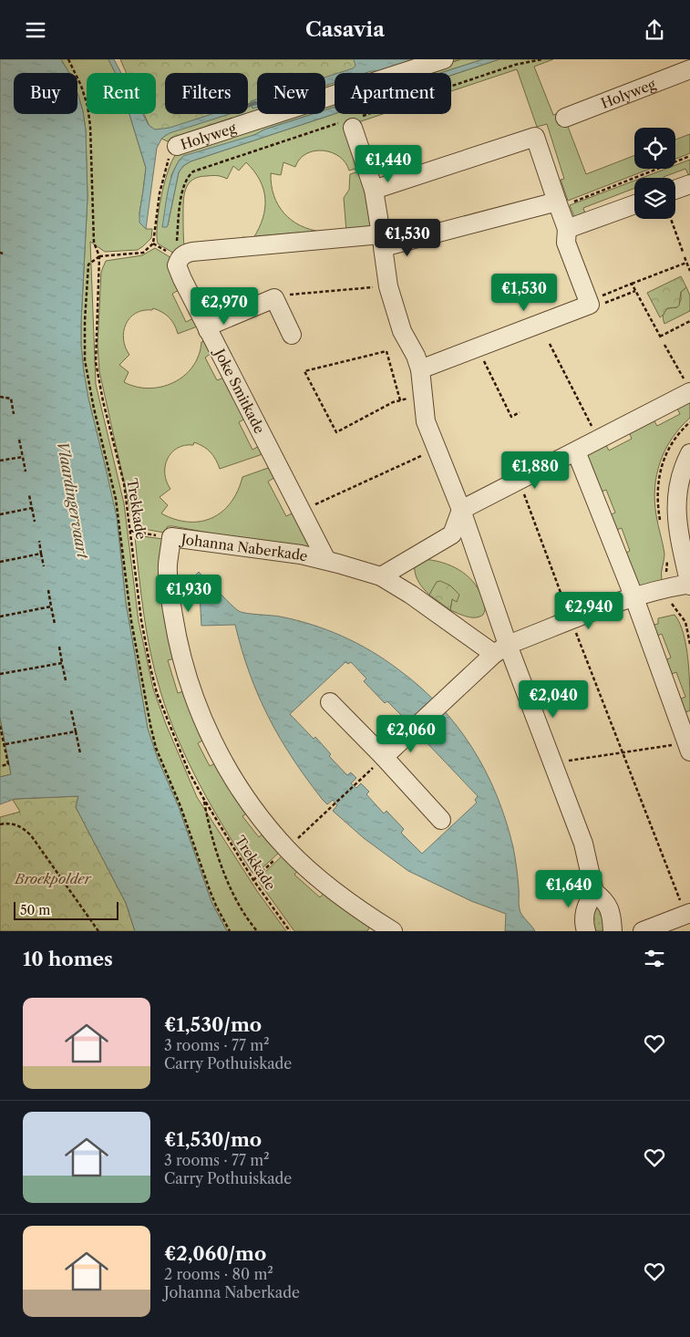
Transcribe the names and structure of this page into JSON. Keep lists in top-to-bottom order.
{
  "streets": {
    "street": ["Holyweg", "Joke Smitkade", "Johanna Naberkade"],
    "path": ["Trekkade"]
  },
  "crossings": [
    ["Joke Smitkade", "Johanna Naberkade"]
  ],
  "water": ["Vlaardingervaart"],
  "parks": ["Broekpolder"],
  "scale_bar": "50 m",
  "page": {
    "header": "Casavia",
    "chip": [
      "Buy",
      "Rent",
      "Filters",
      "New",
      "Apartment"
    ],
    "price": [
      "€1,440",
      "€1,530",
      "€1,530",
      "€2,970",
      "€1,880",
      "€1,930",
      "€2,940",
      "€2,040",
      "€2,060",
      "€1,640"
    ],
    "scale": "50 m",
    "heading": "10 homes",
    "list": [
      {
        "name": "€1,530/mo",
        "note": "3 rooms · 77 m² · Carry Pothuiskade"
      },
      {
        "name": "€1,530/mo",
        "note": "3 rooms · 77 m² · Carry Pothuiskade"
      },
      {
        "name": "€2,060/mo",
        "note": "2 rooms · 80 m² · Johanna Naberkade"
      }
    ]
  }
}
